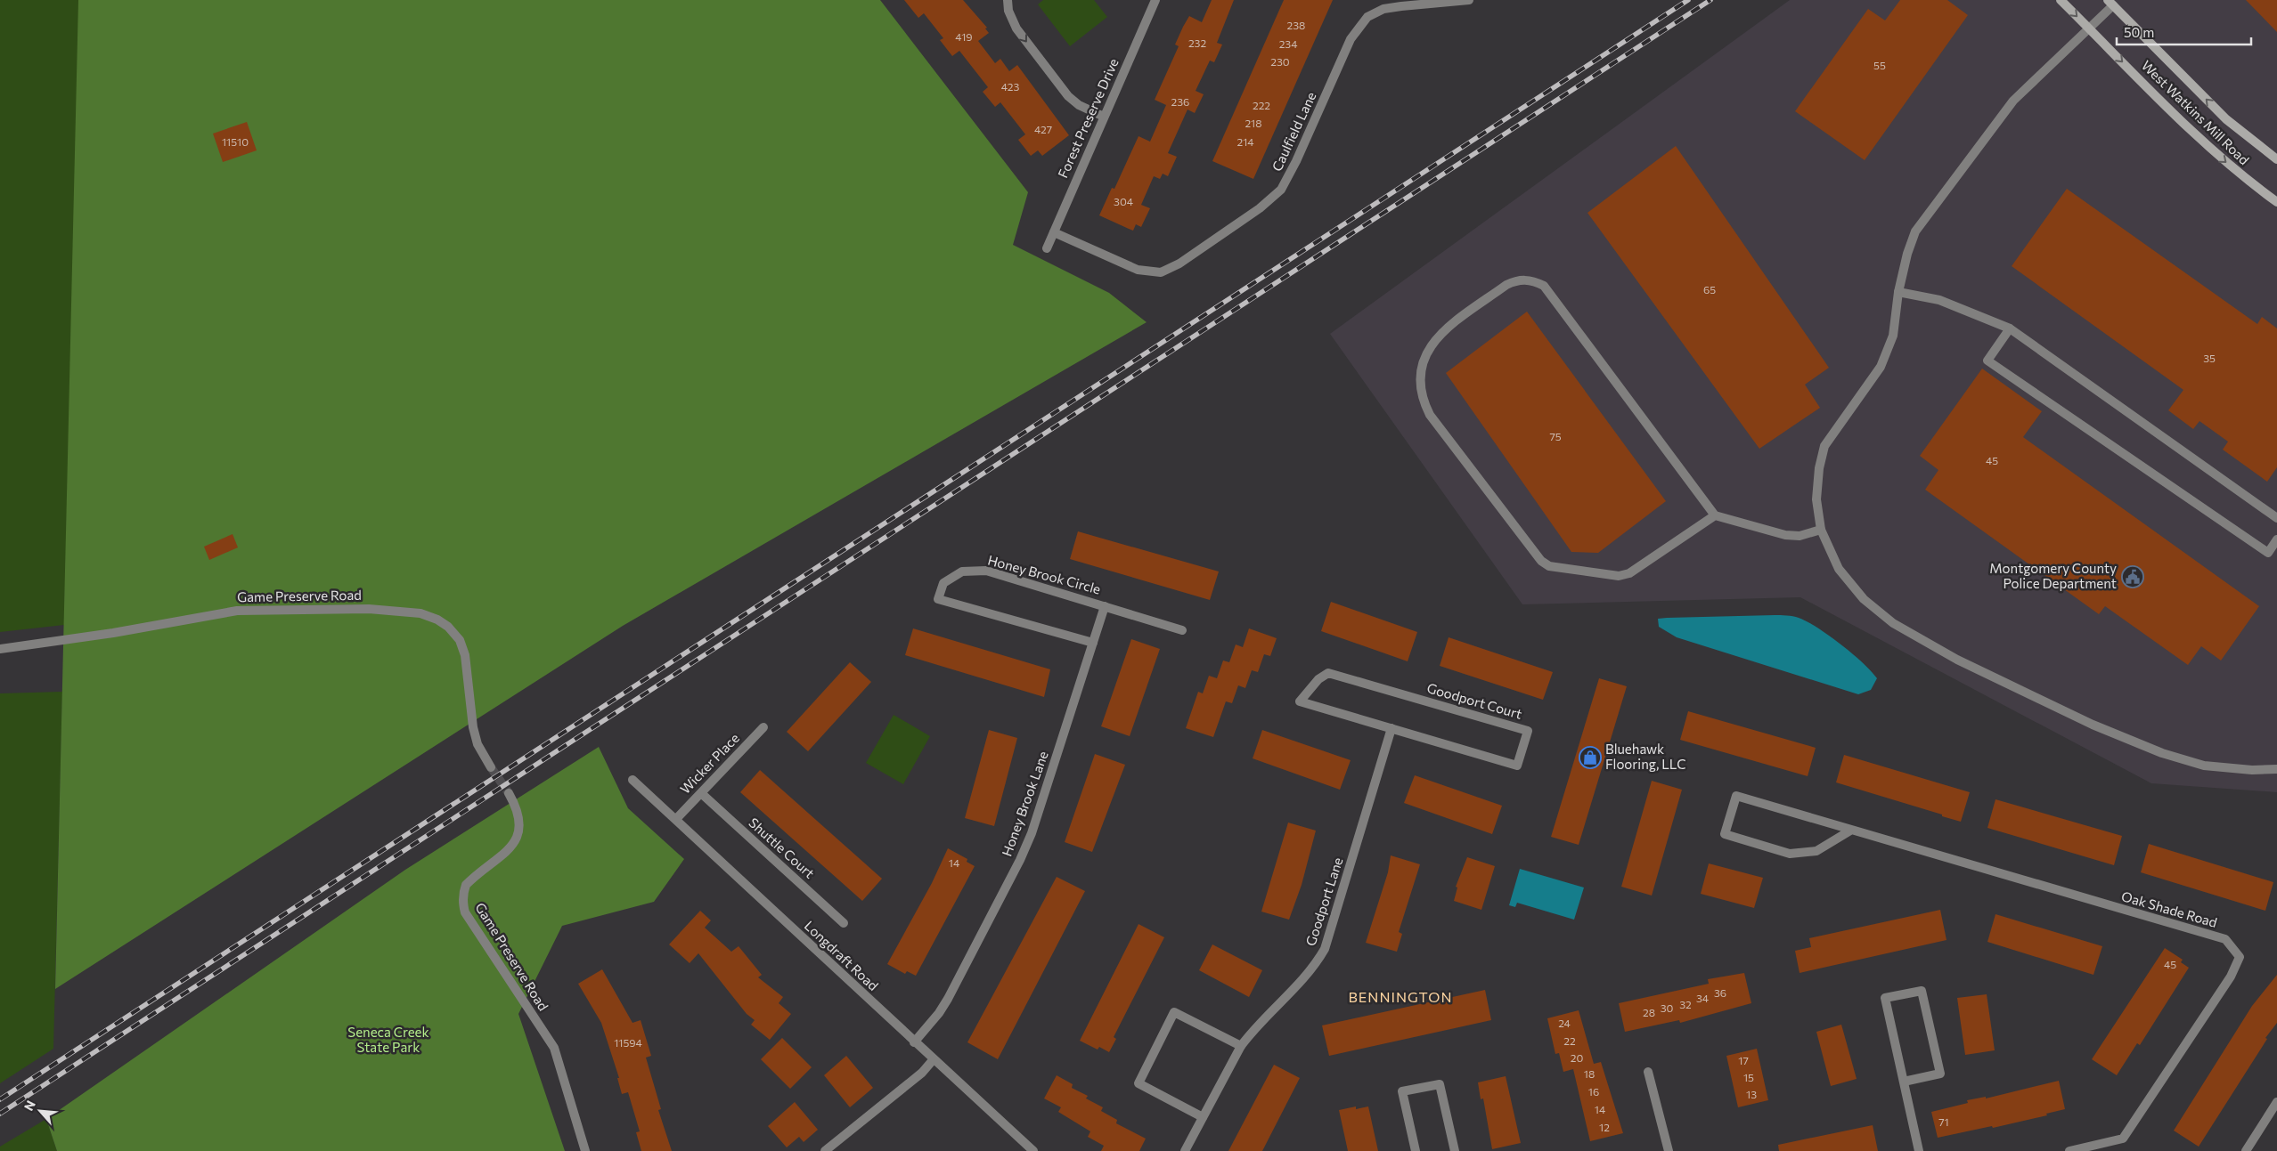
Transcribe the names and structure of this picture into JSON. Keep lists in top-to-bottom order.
{
  "streets": {
    "main road": ["West Watkins Mill Road"],
    "street": [
      "Forest Preserve Drive",
      "Caulfield Lane",
      "Honey Brook Circle",
      "Game Preserve Road",
      "Goodport Court",
      "Wicker Place",
      "Honey Brook Lane",
      "Shuttle Court",
      "Goodport Lane",
      "Oak Shade Road",
      "Longdraft Road"
    ]
  },
  "crossings": [
    ["Forest Preserve Drive", "Caulfield Lane"],
    ["Honey Brook Circle", "Honey Brook Lane"],
    ["Goodport Court", "Goodport Lane"],
    ["Wicker Place", "Shuttle Court"],
    ["Wicker Place", "Longdraft Road"],
    ["Honey Brook Lane", "Longdraft Road"]
  ],
  "districts": ["BENNINGTON"],
  "parks": ["Seneca Creek State Park"],
  "places": {
    "public building": ["Montgomery County Police Department"],
    "shop": ["Bluehawk Flooring, LLC"]
  },
  "house_numbers": [
    "238",
    "419",
    "232",
    "234",
    "230",
    "55",
    "423",
    "236",
    "222",
    "218",
    "427",
    "11510",
    "214",
    "304",
    "65",
    "35",
    "75",
    "45",
    "14",
    "45",
    "36",
    "34",
    "32",
    "30",
    "28",
    "24",
    "22",
    "11594",
    "20",
    "17",
    "18",
    "15",
    "16",
    "13",
    "14",
    "71",
    "12"
  ],
  "scale_bar": "50 m",
  "north": "top left"
}
